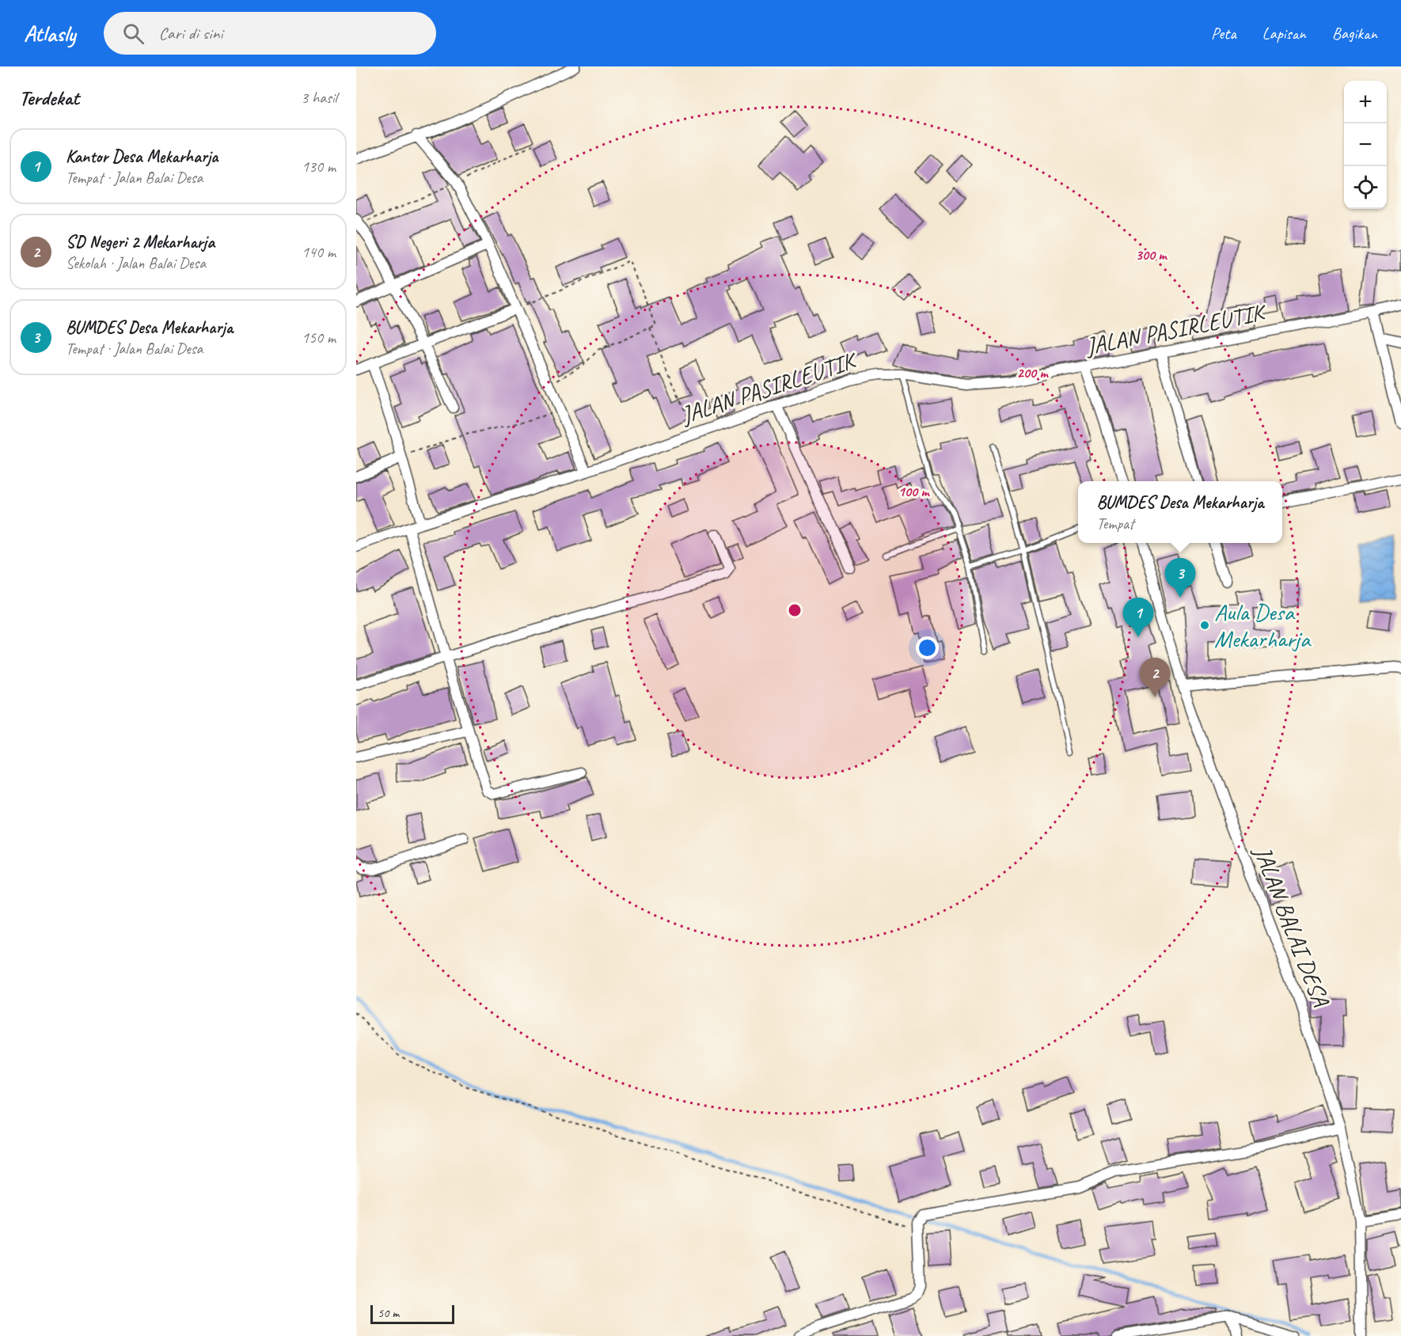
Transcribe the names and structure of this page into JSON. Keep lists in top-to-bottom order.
{
  "streets": {
    "street": ["JALAN PASIRLEUTIK", "JALAN BALAI DESA"]
  },
  "places": ["Aula Desa Mekarharja"],
  "scale_bar": "50 m",
  "page": {
    "header": "Atlasly",
    "search": "Cari di sini",
    "nav": ["Peta", "Lapisan", "Bagikan"],
    "heading": ["Terdekat", "3 hasil"],
    "map_buttons": ["+", "−"],
    "list": [
      {
        "mark": "1",
        "name": "Kantor Desa Mekarharja",
        "note": "Tempat · Jalan Balai Desa",
        "value": "130 m"
      },
      {
        "mark": "2",
        "name": "SD Negeri 2 Mekarharja",
        "note": "Sekolah · Jalan Balai Desa",
        "value": "140 m"
      },
      {
        "mark": "3",
        "name": "BUMDES Desa Mekarharja",
        "note": "Tempat · Jalan Balai Desa",
        "value": "150 m"
      }
    ],
    "popup": ["BUMDES Desa Mekarharja", "Tempat"],
    "pins": ["3", "1", "2"],
    "scale": "50 m"
  },
  "rings": ["300 m", "200 m", "100 m"]
}
